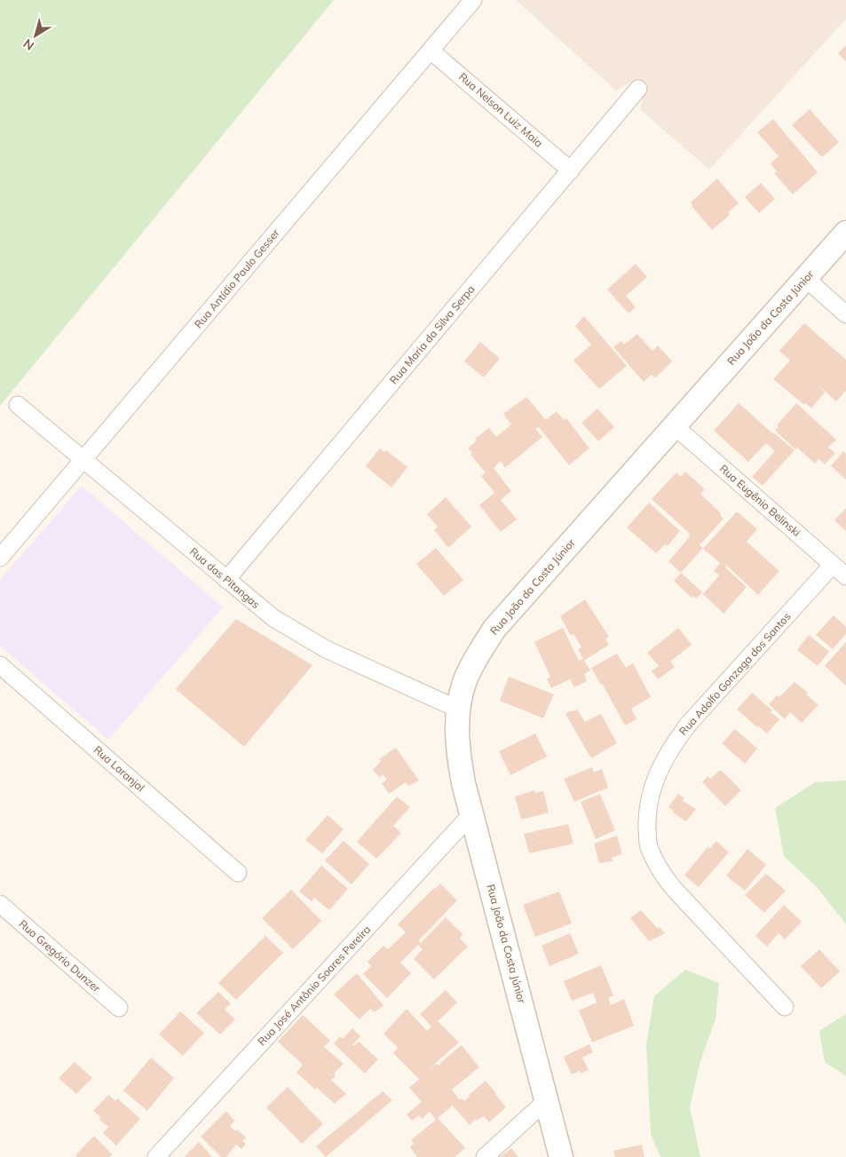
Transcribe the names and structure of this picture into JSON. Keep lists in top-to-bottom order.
{
  "streets": {
    "main road": ["Rua João da Costa Júnior"],
    "street": [
      "Rua Nelson Luiz Maia",
      "Rua Antídio Paulo Gesser",
      "Rua Maria da Silva Serpa",
      "Rua Eugênio Belinski",
      "Rua das Pitangas",
      "Rua Adolfo Gonzaga dos Santos",
      "Rua Laranjal",
      "Rua Gregório Dunzer",
      "Rua José Antônio Soares Pereira"
    ]
  },
  "crossings": [
    ["Rua Nelson Luiz Maia", "Rua Antídio Paulo Gesser"],
    ["Rua Nelson Luiz Maia", "Rua Maria da Silva Serpa"],
    ["Rua Antídio Paulo Gesser", "Rua das Pitangas"],
    ["Rua João da Costa Júnior", "Rua Eugênio Belinski"],
    ["Rua João da Costa Júnior", "Rua das Pitangas"],
    ["Rua João da Costa Júnior", "Rua José Antônio Soares Pereira"],
    ["Rua Maria da Silva Serpa", "Rua das Pitangas"],
    ["Rua Eugênio Belinski", "Rua Adolfo Gonzaga dos Santos"]
  ],
  "north": "bottom left"
}
